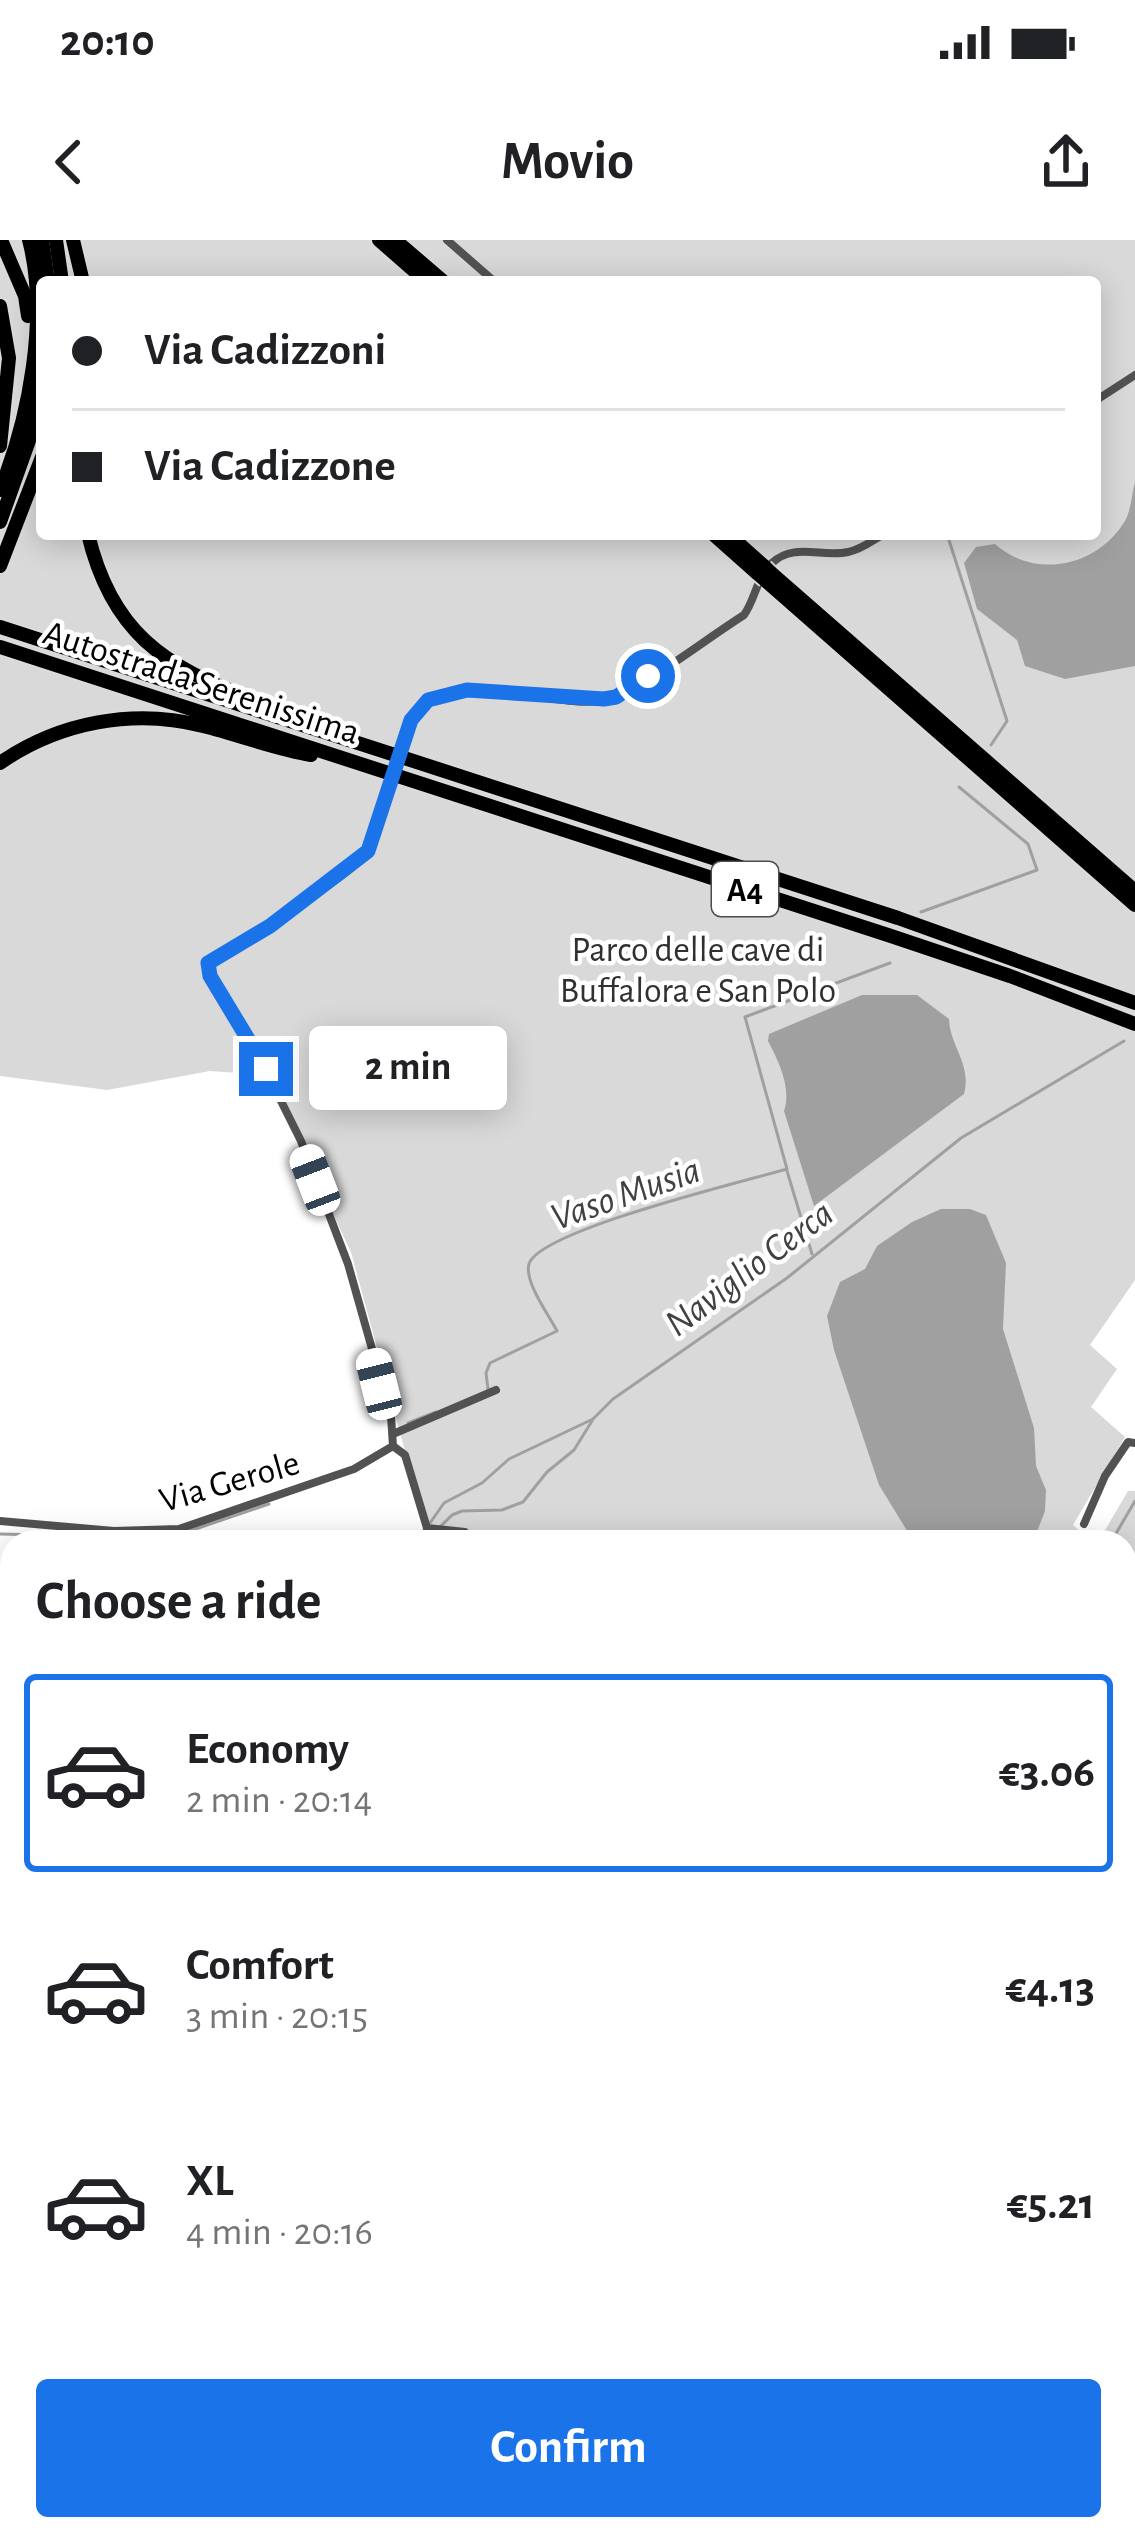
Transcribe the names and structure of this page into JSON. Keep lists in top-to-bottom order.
{
  "streets": {
    "highway": ["Autostrada Serenissima", "A4"],
    "street": ["Via Gerole"]
  },
  "water": ["Vaso Musia", "Naviglio Cerca"],
  "parks": ["Parco delle cave di Buffalora e San Polo"],
  "page": {
    "status": "20:10",
    "header": "Movio",
    "banner": ["Via Cadizzoni", "Via Cadizzone"],
    "bubble": "2 min",
    "heading": "Choose a ride",
    "list": [
      {
        "name": "Economy",
        "note": "2 min · 20:14",
        "value": "€3.06"
      },
      {
        "name": "Comfort",
        "note": "3 min · 20:15",
        "value": "€4.13"
      },
      {
        "name": "XL",
        "note": "4 min · 20:16",
        "value": "€5.21"
      }
    ],
    "buttons": "Confirm"
  }
}
